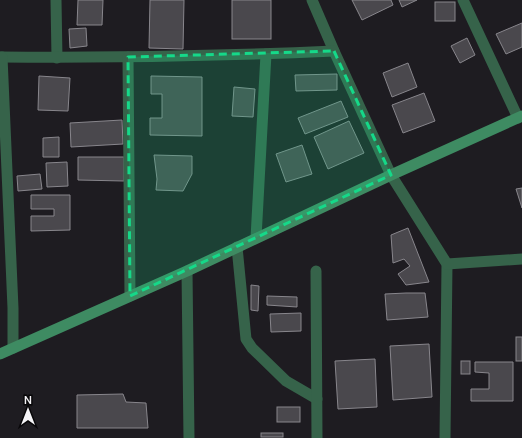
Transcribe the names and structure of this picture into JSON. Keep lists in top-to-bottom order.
{
  "north": "top"
}
